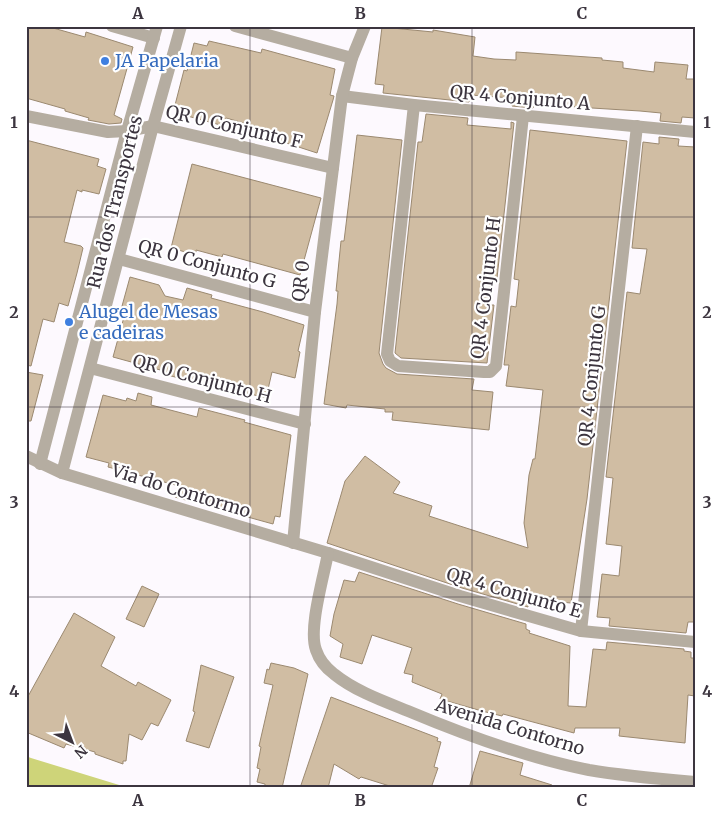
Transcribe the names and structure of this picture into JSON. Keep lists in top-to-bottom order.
{
  "streets": {
    "street": [
      "QR 4 Conjunto A",
      "QR 0 Conjunto F",
      "Rua dos Transportes",
      "QR 0 Conjunto G",
      "QR 0",
      "QR 4 Conjunto H",
      "QR 4 Conjunto G",
      "QR 0 Conjunto H",
      "Via do Contormo",
      "QR 4 Conjunto E",
      "Avenida Contorno"
    ]
  },
  "crossings": [
    ["QR 4 Conjunto A", "QR 0"],
    ["QR 4 Conjunto A", "QR 4 Conjunto H"],
    ["QR 4 Conjunto A", "QR 4 Conjunto G"],
    ["QR 0 Conjunto F", "Rua dos Transportes"],
    ["QR 0 Conjunto F", "QR 0"],
    ["Rua dos Transportes", "QR 0 Conjunto G"],
    ["Rua dos Transportes", "QR 0 Conjunto H"],
    ["Rua dos Transportes", "Via do Contormo"],
    ["QR 0 Conjunto G", "QR 0"],
    ["QR 0", "QR 0 Conjunto H"],
    ["QR 0", "Via do Contormo"],
    ["QR 4 Conjunto G", "QR 4 Conjunto E"],
    ["Via do Contormo", "QR 4 Conjunto E"],
    ["Via do Contormo", "Avenida Contorno"],
    ["QR 4 Conjunto E", "Avenida Contorno"]
  ],
  "places": ["JA Papelaria", "Alugel de Mesas e cadeiras"],
  "north": "bottom right",
  "grid": {
    "columns": ["A", "B", "C"],
    "rows": [
      "1",
      "2",
      "3",
      "4"
    ]
  }
}
